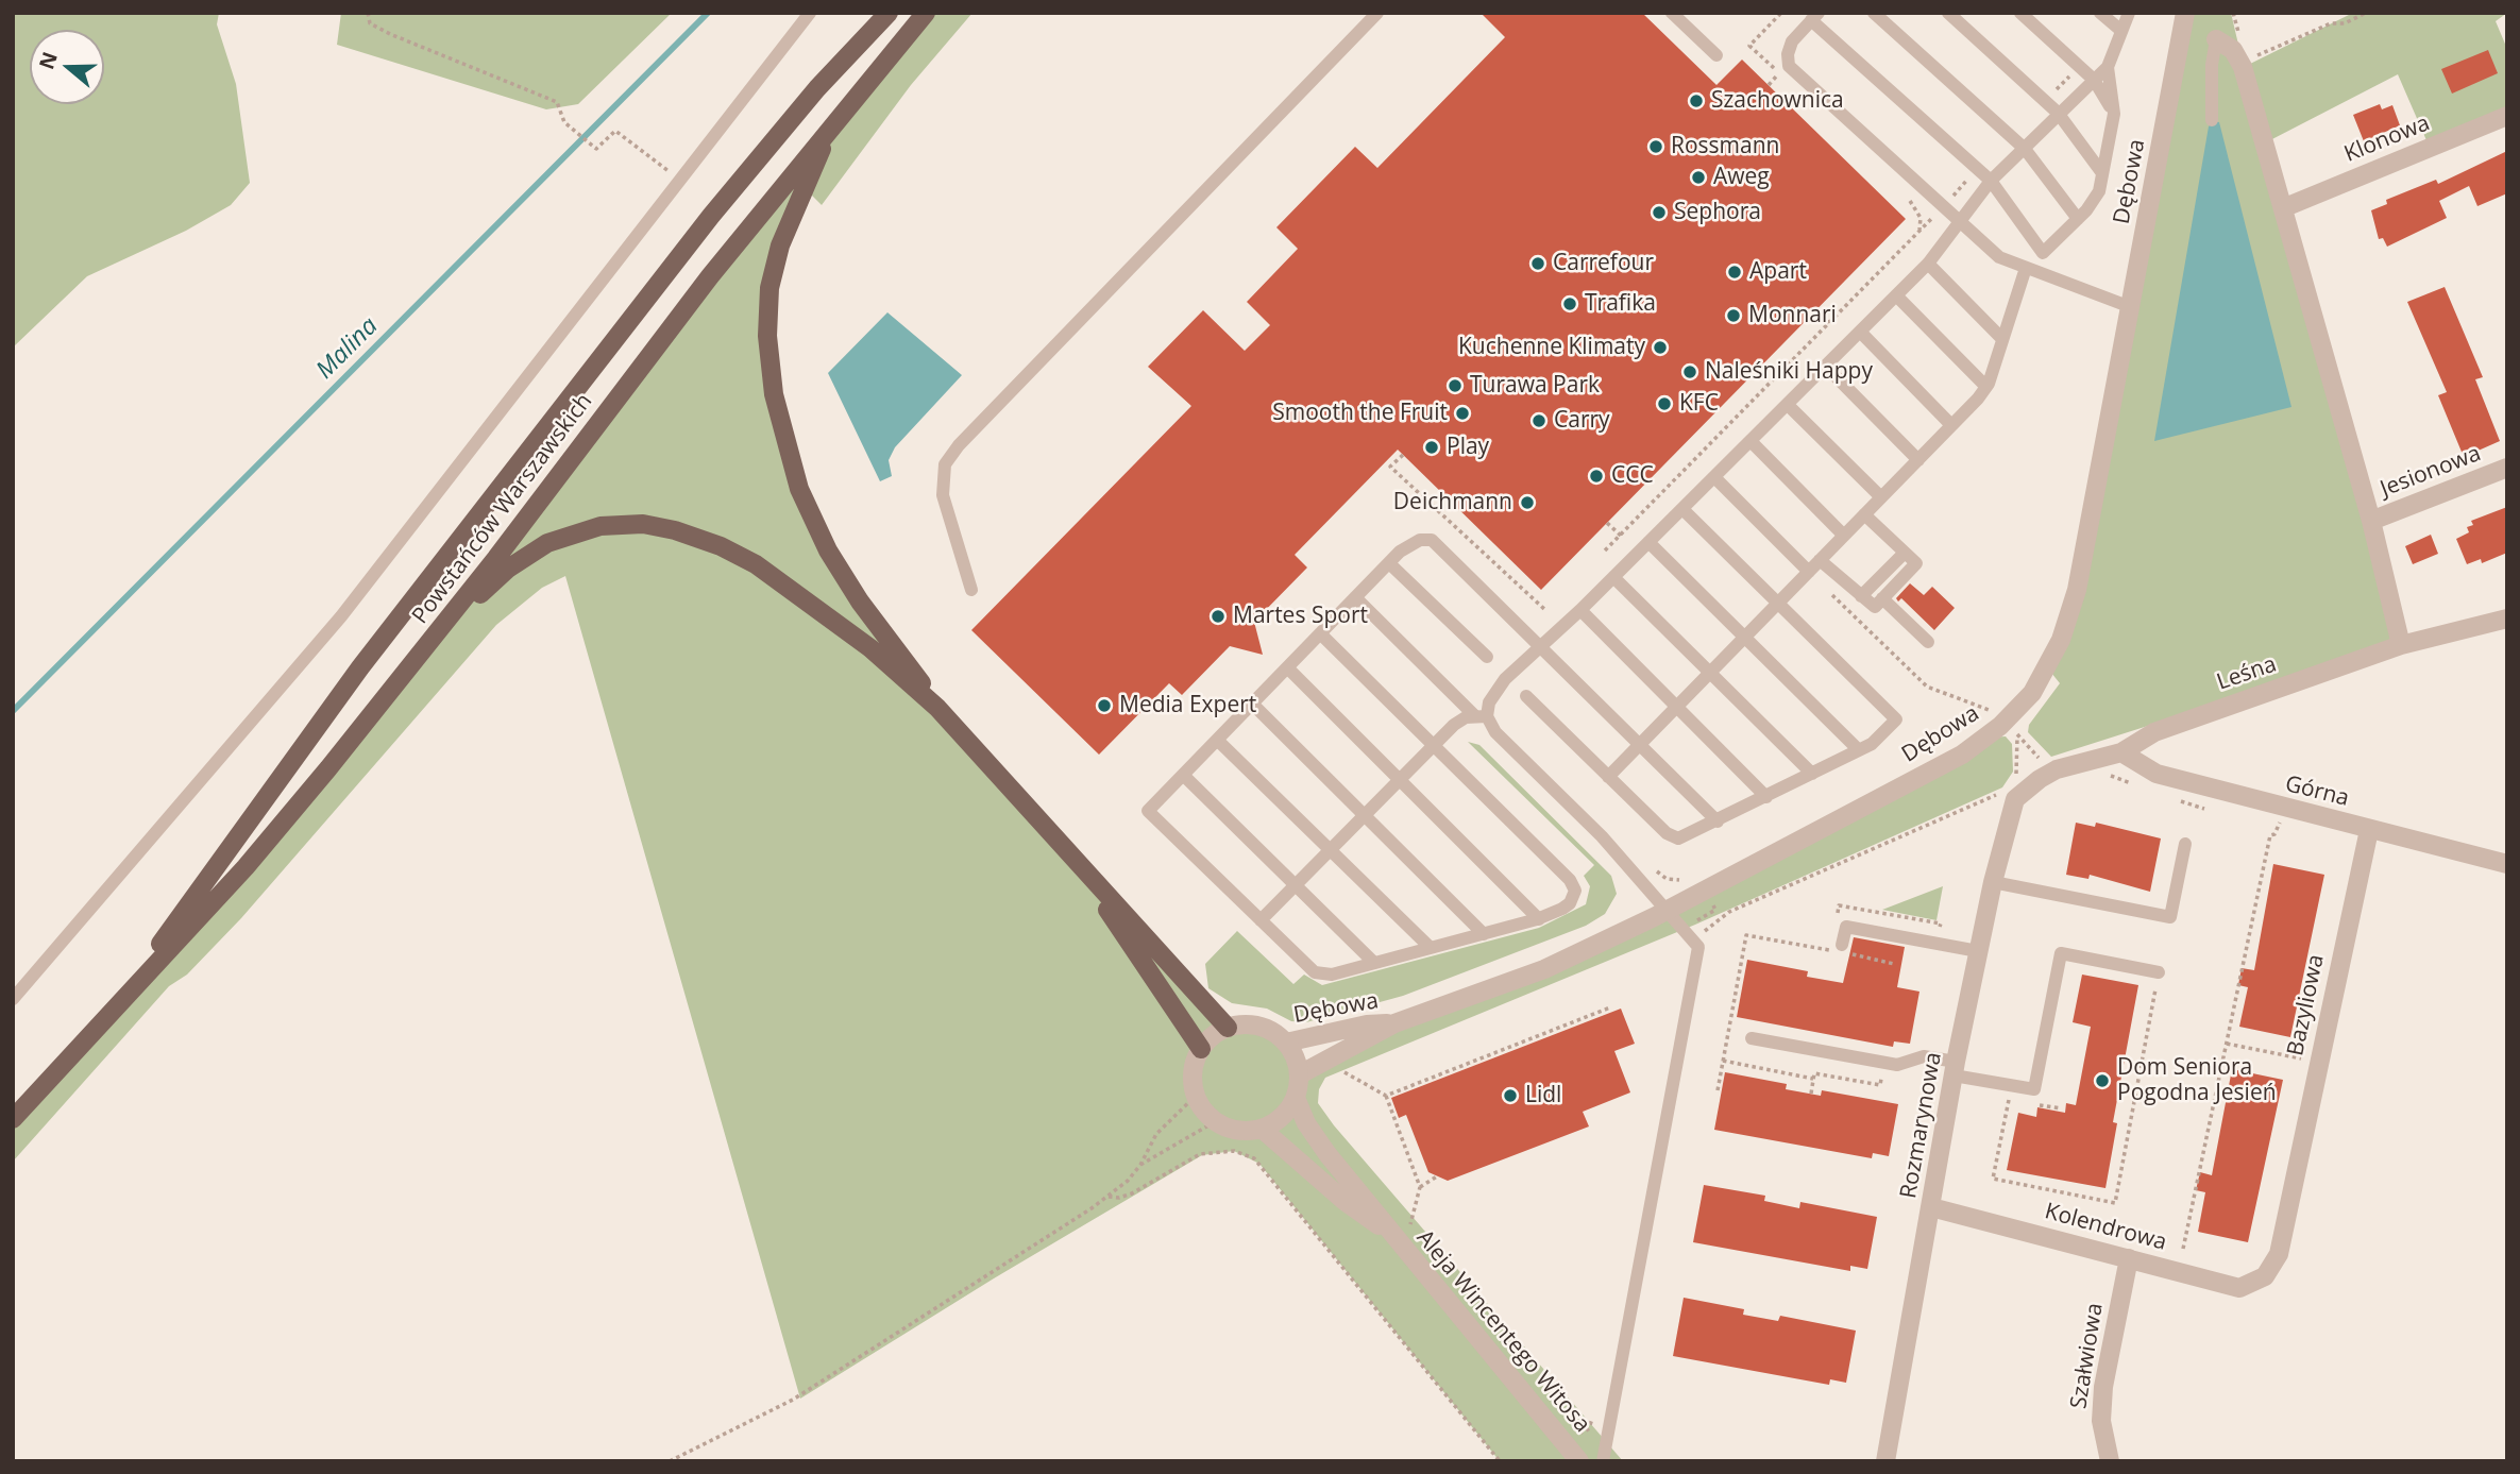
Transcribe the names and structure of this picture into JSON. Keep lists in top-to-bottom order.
{
  "streets": {
    "main road": ["Powstańców Warszawskich"],
    "street": [
      "Klonowa",
      "Dębowa",
      "Jesionowa",
      "Leśna",
      "Górna",
      "Bazyliowa",
      "Rozmarynowa",
      "Kolendrowa",
      "Aleja Wincentego Witosa",
      "Szałwiowa"
    ]
  },
  "crossings": [
    ["Dębowa", "Aleja Wincentego Witosa"],
    ["Leśna", "Górna"],
    ["Leśna", "Rozmarynowa"],
    ["Górna", "Bazyliowa"],
    ["Bazyliowa", "Kolendrowa"],
    ["Rozmarynowa", "Kolendrowa"],
    ["Kolendrowa", "Szałwiowa"]
  ],
  "water": ["Malina"],
  "places": [
    "Szachownica",
    "Rossmann",
    "Aweg",
    "Sephora",
    "Carrefour",
    "Apart",
    "Trafika",
    "Monnari",
    "Kuchenne Klimaty",
    "Naleśniki Happy",
    "Turawa Park",
    "KFC",
    "Smooth the Fruit",
    "Carry",
    "Play",
    "CCC",
    "Deichmann",
    "Martes Sport",
    "Media Expert",
    "Dom Seniora Pogodna Jesień",
    "Lidl"
  ],
  "north": "left"
}
